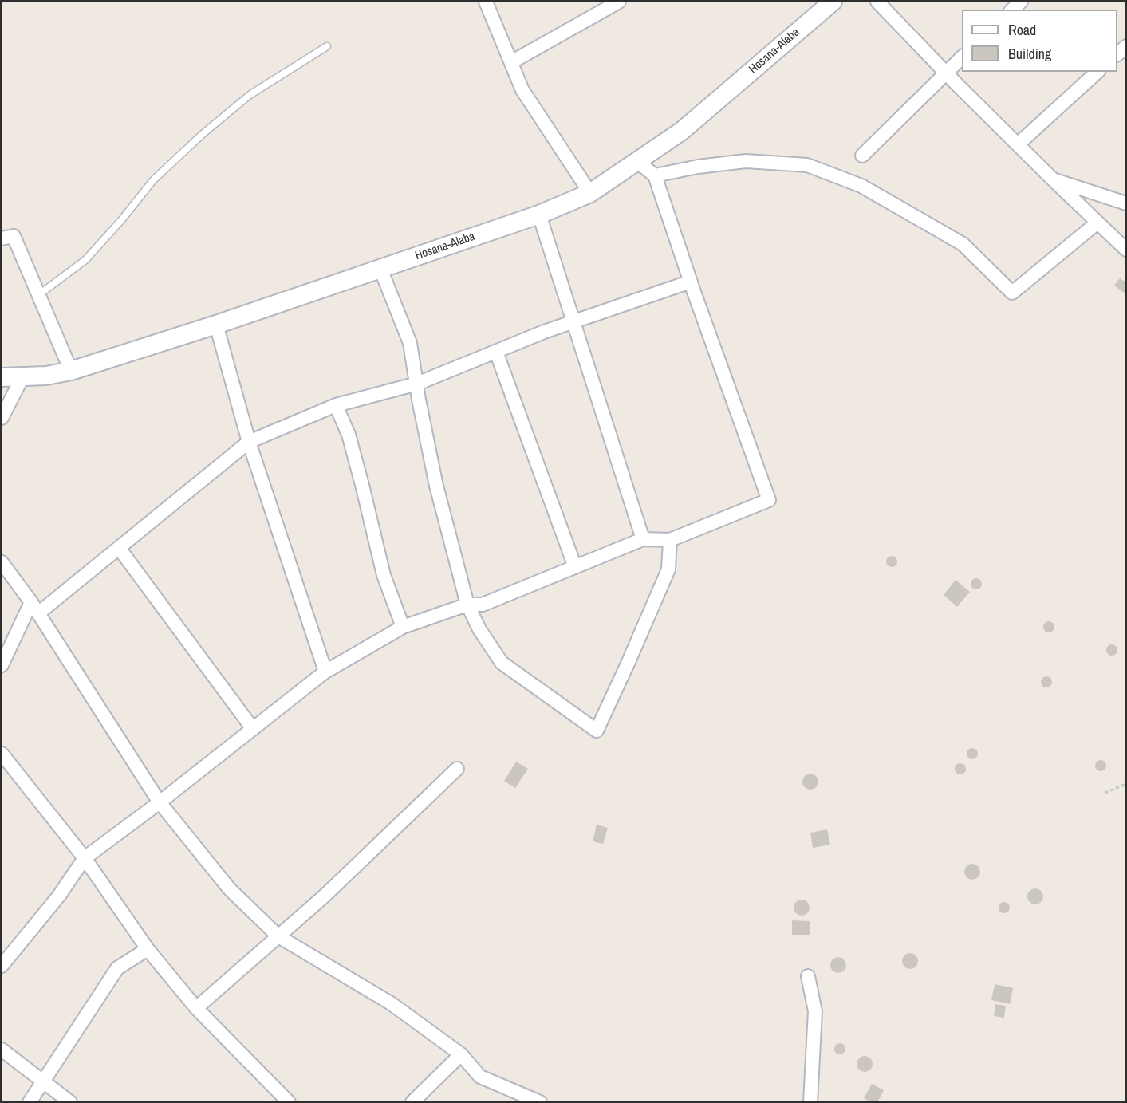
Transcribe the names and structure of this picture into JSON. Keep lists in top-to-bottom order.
{
  "streets": {
    "main road": ["Hosana-Alaba"]
  },
  "legend": ["Road", "Building"]
}
